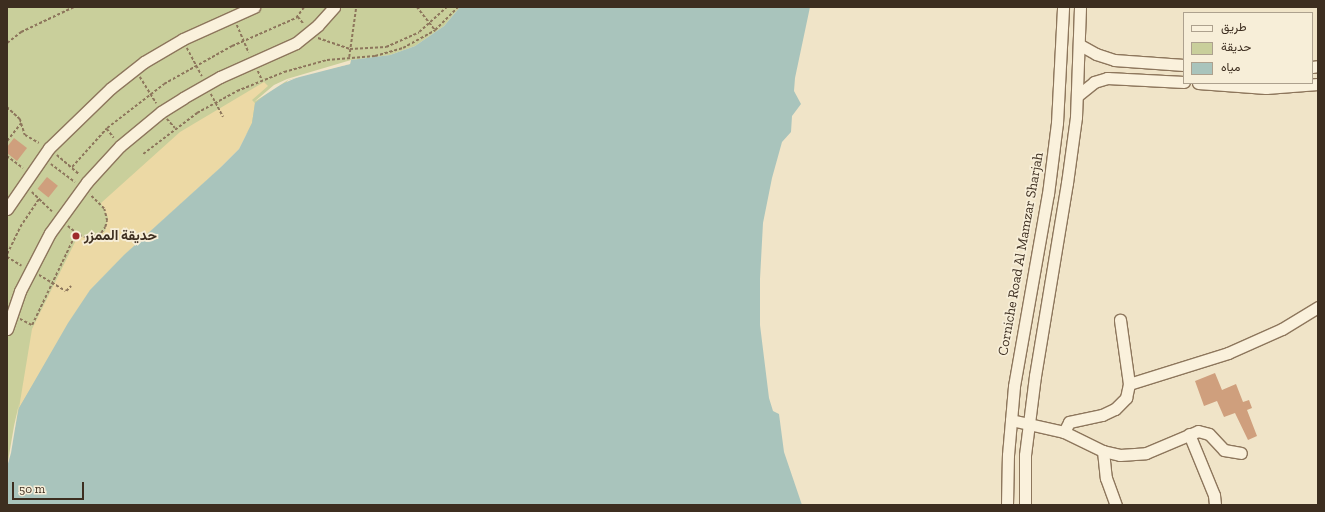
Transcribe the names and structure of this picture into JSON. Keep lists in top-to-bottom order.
{
  "streets": {
    "street": ["Corniche Road Al Mamzar Sharjah"]
  },
  "places": ["حديقة الممزر"],
  "legend": ["طريق", "حديقة", "مياه"],
  "scale_bar": "50 m"
}
